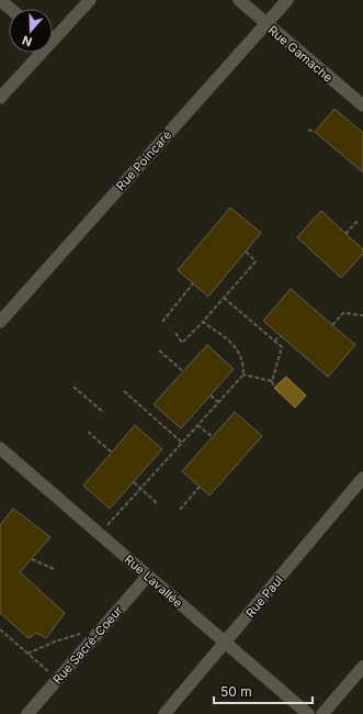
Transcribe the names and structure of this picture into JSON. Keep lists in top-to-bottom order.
{
  "streets": {
    "street": [
      "Rue Gamache",
      "Rue Poincaré",
      "Rue Lavallée",
      "Rue Paul",
      "Rue Sacré-Coeur"
    ]
  },
  "crossings": [
    ["Rue Gamache", "Rue Poincaré"],
    ["Rue Lavallée", "Rue Paul"],
    ["Rue Lavallée", "Rue Sacré-Coeur"]
  ],
  "scale_bar": "50 m",
  "north": "bottom"
}
